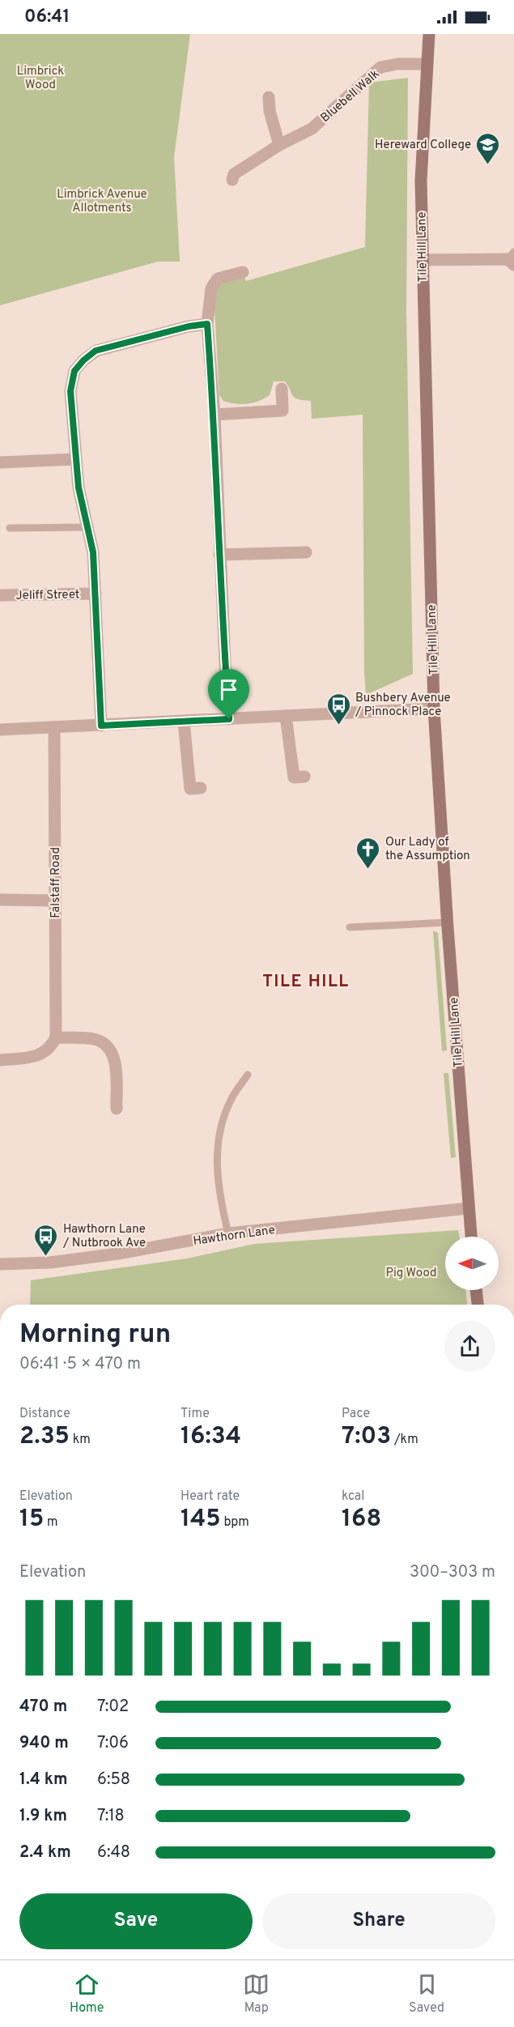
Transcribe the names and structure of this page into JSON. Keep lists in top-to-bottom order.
{
  "streets": {
    "main road": ["Tile Hill Lane"],
    "street": [
      "Bluebell Walk",
      "Jeliff Street",
      "Falstaff Road",
      "Hawthorn Lane"
    ]
  },
  "crossings": [
    ["Bluebell Walk", "Tile Hill Lane"],
    ["Tile Hill Lane", "Hawthorn Lane"]
  ],
  "districts": ["TILE HILL"],
  "parks": ["Limbrick Wood", "Limbrick Avenue Allotments", "Pig Wood"],
  "places": {
    "school or university": ["Hereward College"],
    "bus stop": ["Bushbery Avenue / Pinnock Place", "Hawthorn Lane / Nutbrook Ave"],
    "church": ["Our Lady of the Assumption"]
  },
  "north": "left",
  "page": {
    "status": "06:41",
    "heading": ["Morning run", "06:41 · 5 × 470 m"],
    "stats": [
      ["Distance", "2.35 km"],
      ["Time", "16:34"],
      ["Pace", "7:03 /km"],
      ["Elevation", "15 m"],
      ["Heart rate", "145 bpm"],
      ["kcal", "168"]
    ],
    "chart": ["Elevation", "300–303 m"],
    "list": [
      {
        "name": "470 m",
        "note": "7:02"
      },
      {
        "name": "940 m",
        "note": "7:06"
      },
      {
        "name": "1.4 km",
        "note": "6:58"
      },
      {
        "name": "1.9 km",
        "note": "7:18"
      },
      {
        "name": "2.4 km",
        "note": "6:48"
      }
    ],
    "buttons": ["Save", "Share"],
    "tabs": ["Home", "Map", "Saved"]
  }
}
